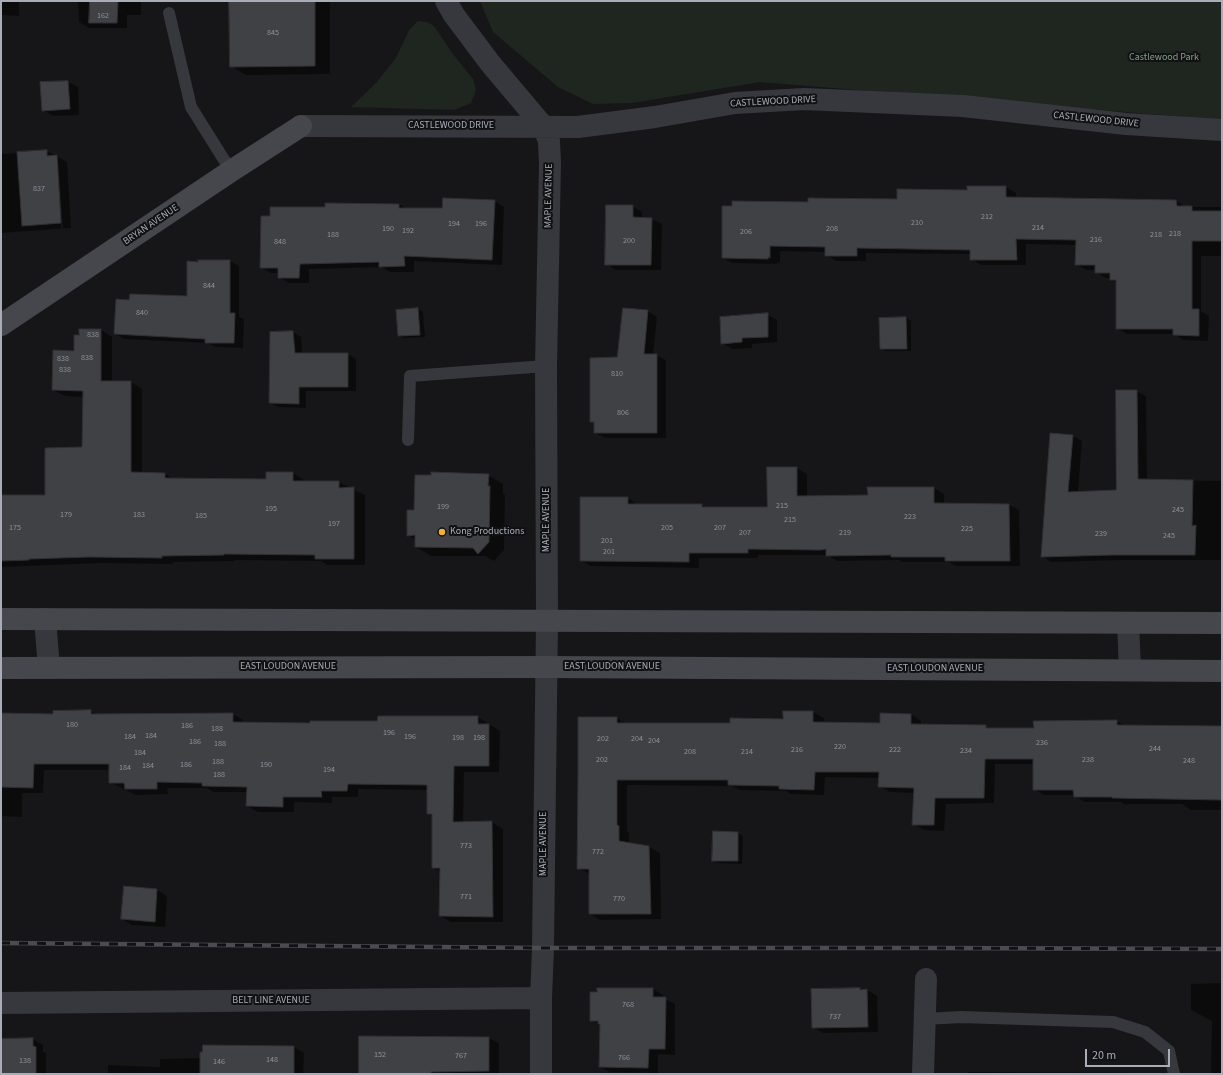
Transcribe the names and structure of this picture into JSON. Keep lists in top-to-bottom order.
{
  "streets": {
    "main road": ["BRYAN AVENUE", "EAST LOUDON AVENUE"],
    "street": ["CASTLEWOOD DRIVE", "MAPLE AVENUE", "BELT LINE AVENUE"]
  },
  "crossings": [
    ["CASTLEWOOD DRIVE", "MAPLE AVENUE"],
    ["CASTLEWOOD DRIVE", "BRYAN AVENUE"],
    ["MAPLE AVENUE", "EAST LOUDON AVENUE"],
    ["MAPLE AVENUE", "BELT LINE AVENUE"]
  ],
  "parks": ["Castlewood Park"],
  "places": ["Kong Productions"],
  "house_numbers": [
    "162",
    "845",
    "837",
    "212",
    "210",
    "194",
    "196",
    "214",
    "190",
    "208",
    "192",
    "206",
    "218",
    "188",
    "218",
    "216",
    "200",
    "848",
    "844",
    "840",
    "838",
    "838",
    "838",
    "838",
    "810",
    "806",
    "215",
    "199",
    "195",
    "245",
    "179",
    "183",
    "185",
    "223",
    "215",
    "197",
    "175",
    "205",
    "207",
    "225",
    "207",
    "219",
    "239",
    "245",
    "201",
    "201",
    "180",
    "186",
    "188",
    "196",
    "184",
    "184",
    "196",
    "198",
    "198",
    "202",
    "204",
    "204",
    "186",
    "236",
    "188",
    "220",
    "244",
    "216",
    "222",
    "234",
    "208",
    "214",
    "184",
    "202",
    "238",
    "248",
    "188",
    "186",
    "190",
    "184",
    "184",
    "194",
    "188",
    "773",
    "772",
    "771",
    "770",
    "768",
    "737",
    "152",
    "767",
    "766",
    "148",
    "138",
    "146"
  ],
  "scale_bar": "20 m"
}
